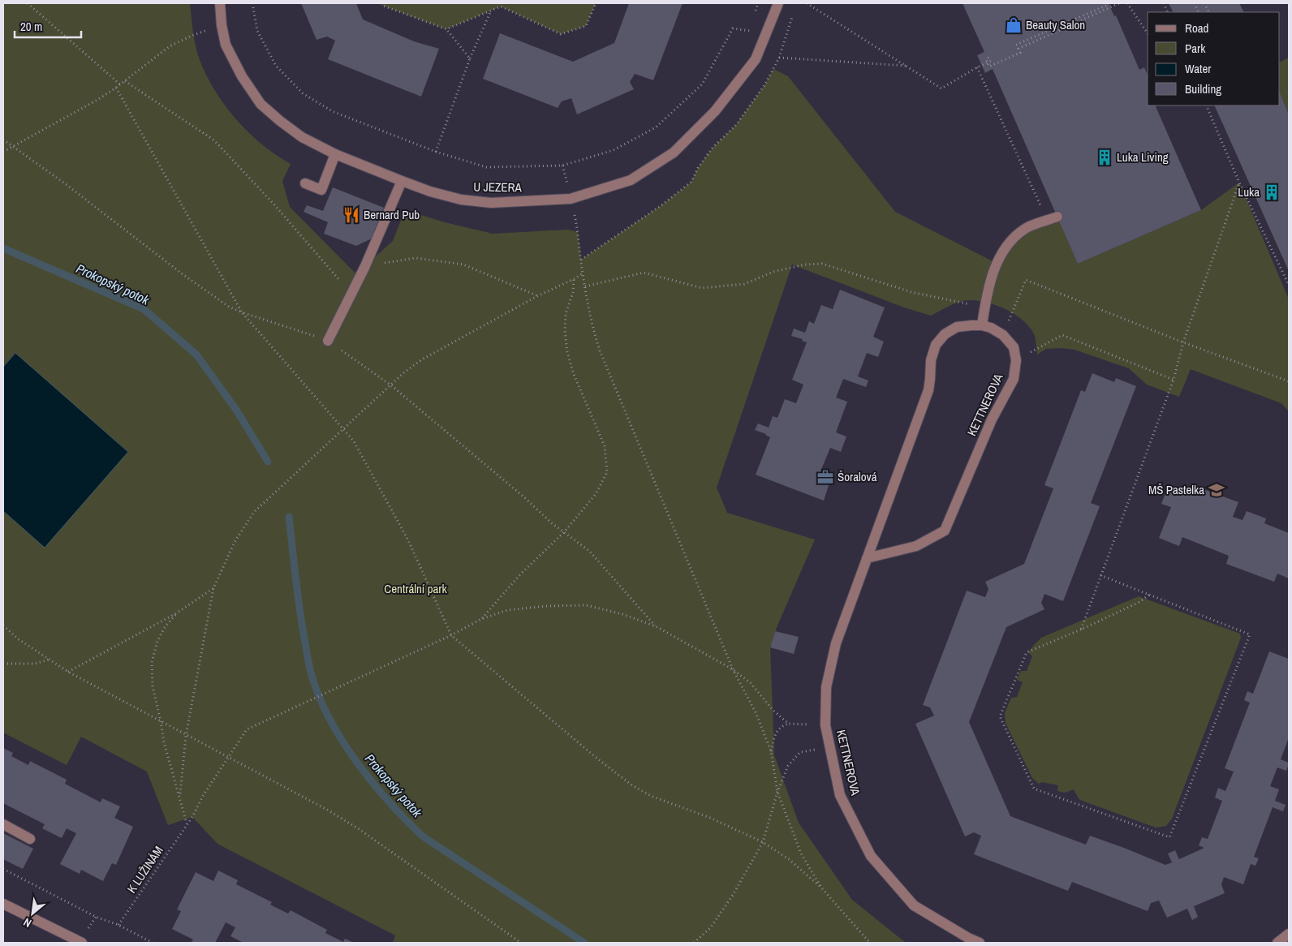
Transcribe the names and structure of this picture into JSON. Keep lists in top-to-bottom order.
{
  "streets": {
    "street": ["U JEZERA", "KETTNEROVA"],
    "path": ["K LUŽINÁM"]
  },
  "water": ["Prokopský potok"],
  "parks": ["Centrální park"],
  "places": {
    "shop": ["Beauty Salon"],
    "building": ["Luka Living", "Luka"],
    "restaurant": ["Bernard Pub"],
    "office": ["Šoralová"],
    "school or university": ["MŠ Pastelka"]
  },
  "legend": [
    "Road",
    "Park",
    "Water",
    "Building"
  ],
  "scale_bar": "20 m",
  "north": "bottom left"
}
